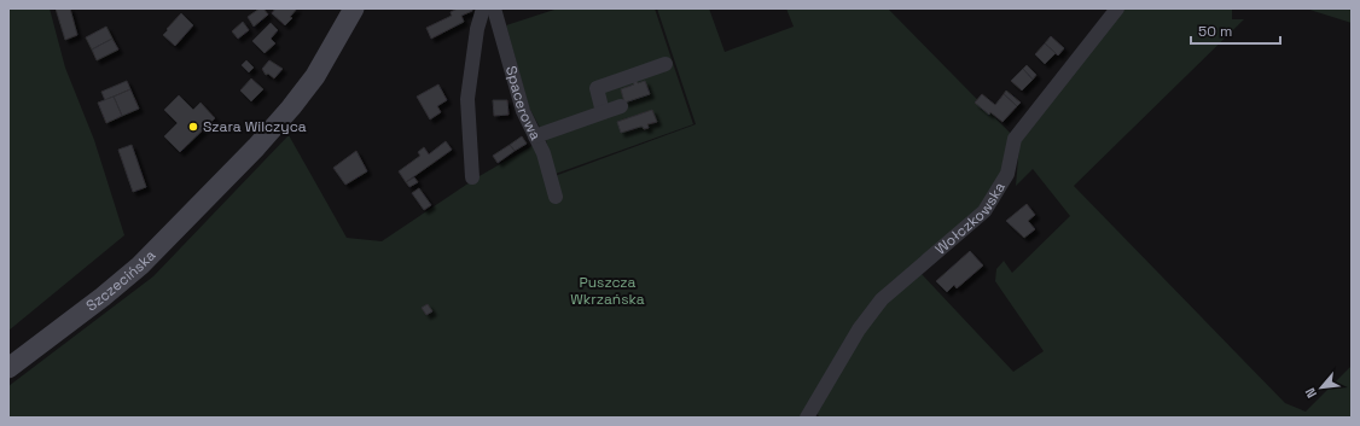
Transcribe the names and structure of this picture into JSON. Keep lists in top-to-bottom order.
{
  "streets": {
    "main road": ["Szczecińska"],
    "street": ["Spacerowa", "Wołczkowska"]
  },
  "parks": ["Puszcza Wkrzańska"],
  "places": ["Szara Wilczyca"],
  "scale_bar": "50 m",
  "north": "bottom left"
}
